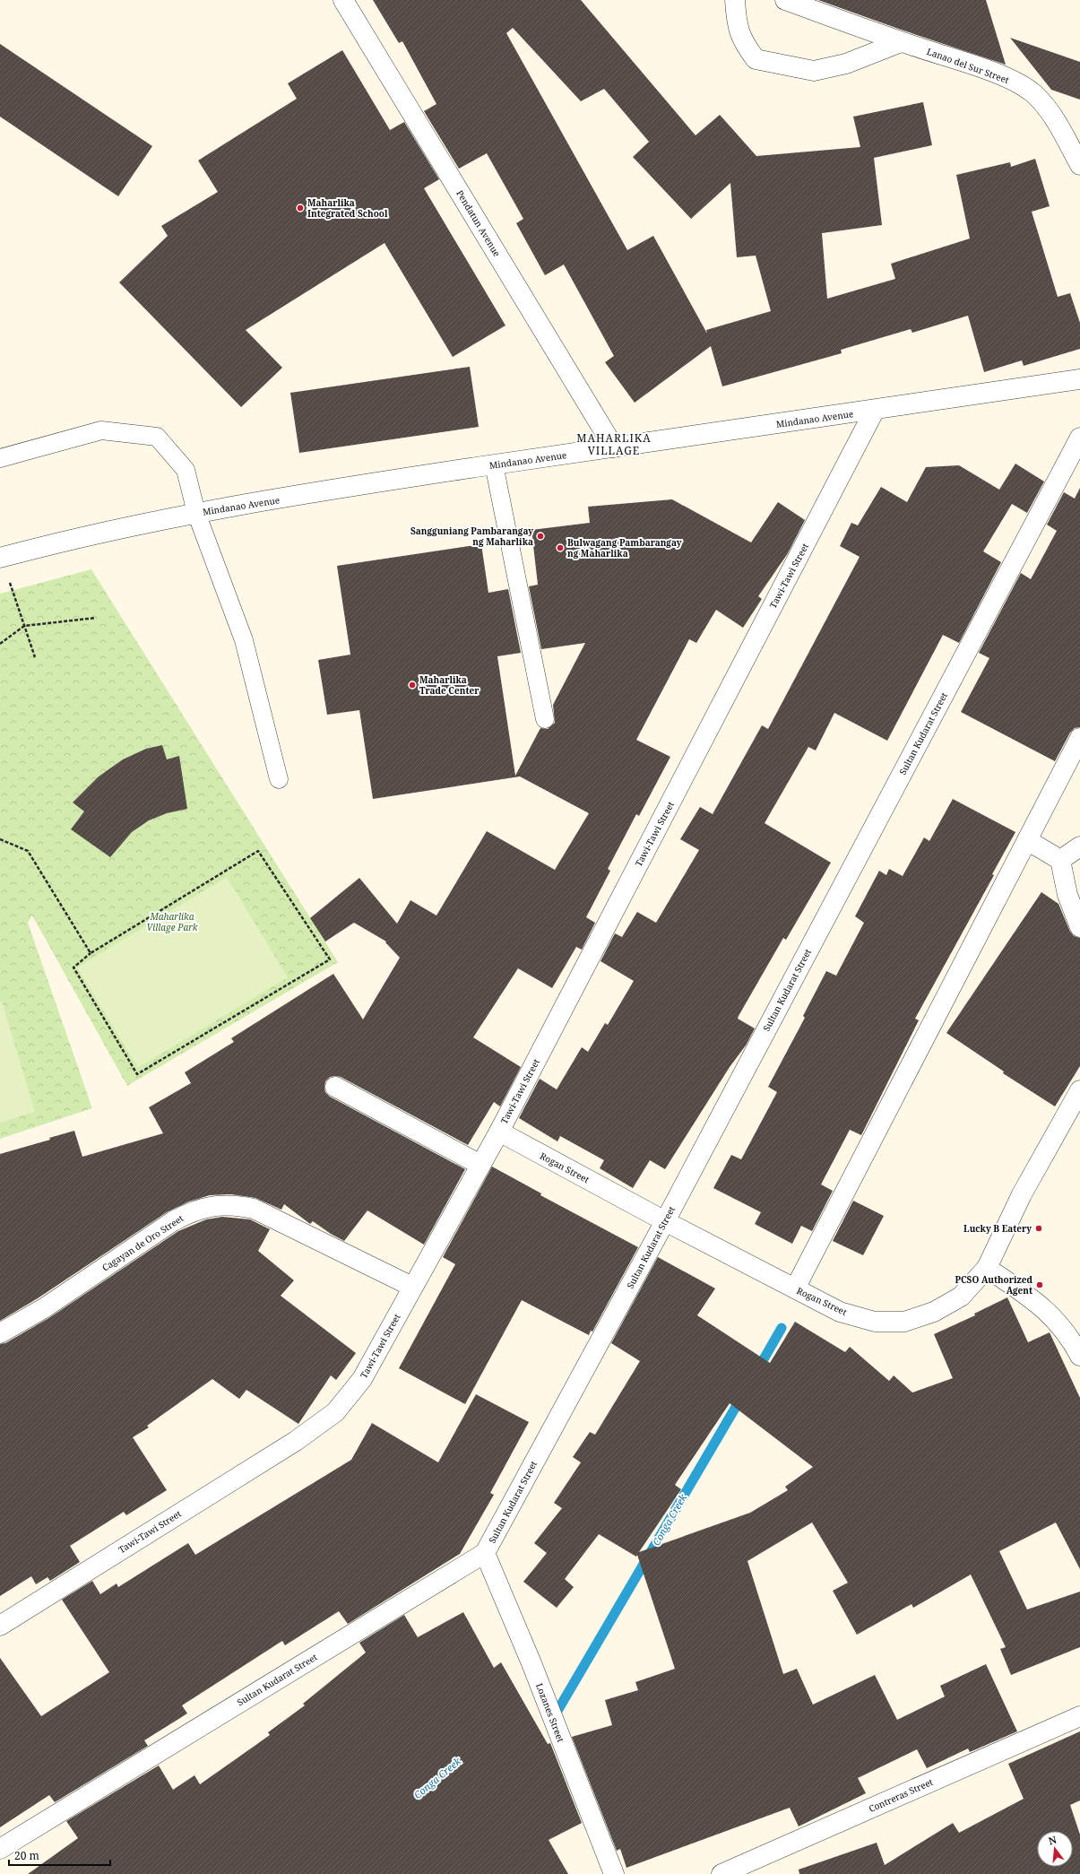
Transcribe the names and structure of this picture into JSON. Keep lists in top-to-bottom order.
{
  "streets": {
    "street": [
      "Lanao del Sur Street",
      "Pendatun Avenue",
      "Mindanao Avenue",
      "Tawi-Tawi Street",
      "Sultan Kudarat Street",
      "Rogan Street",
      "Cagayan de Oro Street",
      "Lozanes Street",
      "Contreras Street"
    ]
  },
  "crossings": [
    ["Pendatun Avenue", "Mindanao Avenue"],
    ["Mindanao Avenue", "Tawi-Tawi Street"],
    ["Tawi-Tawi Street", "Rogan Street"],
    ["Tawi-Tawi Street", "Cagayan de Oro Street"],
    ["Sultan Kudarat Street", "Rogan Street"],
    ["Sultan Kudarat Street", "Lozanes Street"]
  ],
  "districts": ["MAHARLIKA VILLAGE"],
  "water": ["Conga Creek"],
  "parks": ["Maharlika Village Park"],
  "places": [
    "Maharlika Integrated School",
    "Sangguniang Pambarangay ng Maharlika",
    "Bulwagang Pambarangay ng Maharlika",
    "Maharlika Trade Center",
    "Lucky B Eatery",
    "PCSO Authorized Agent"
  ],
  "scale_bar": "20 m",
  "north": "top"
}
